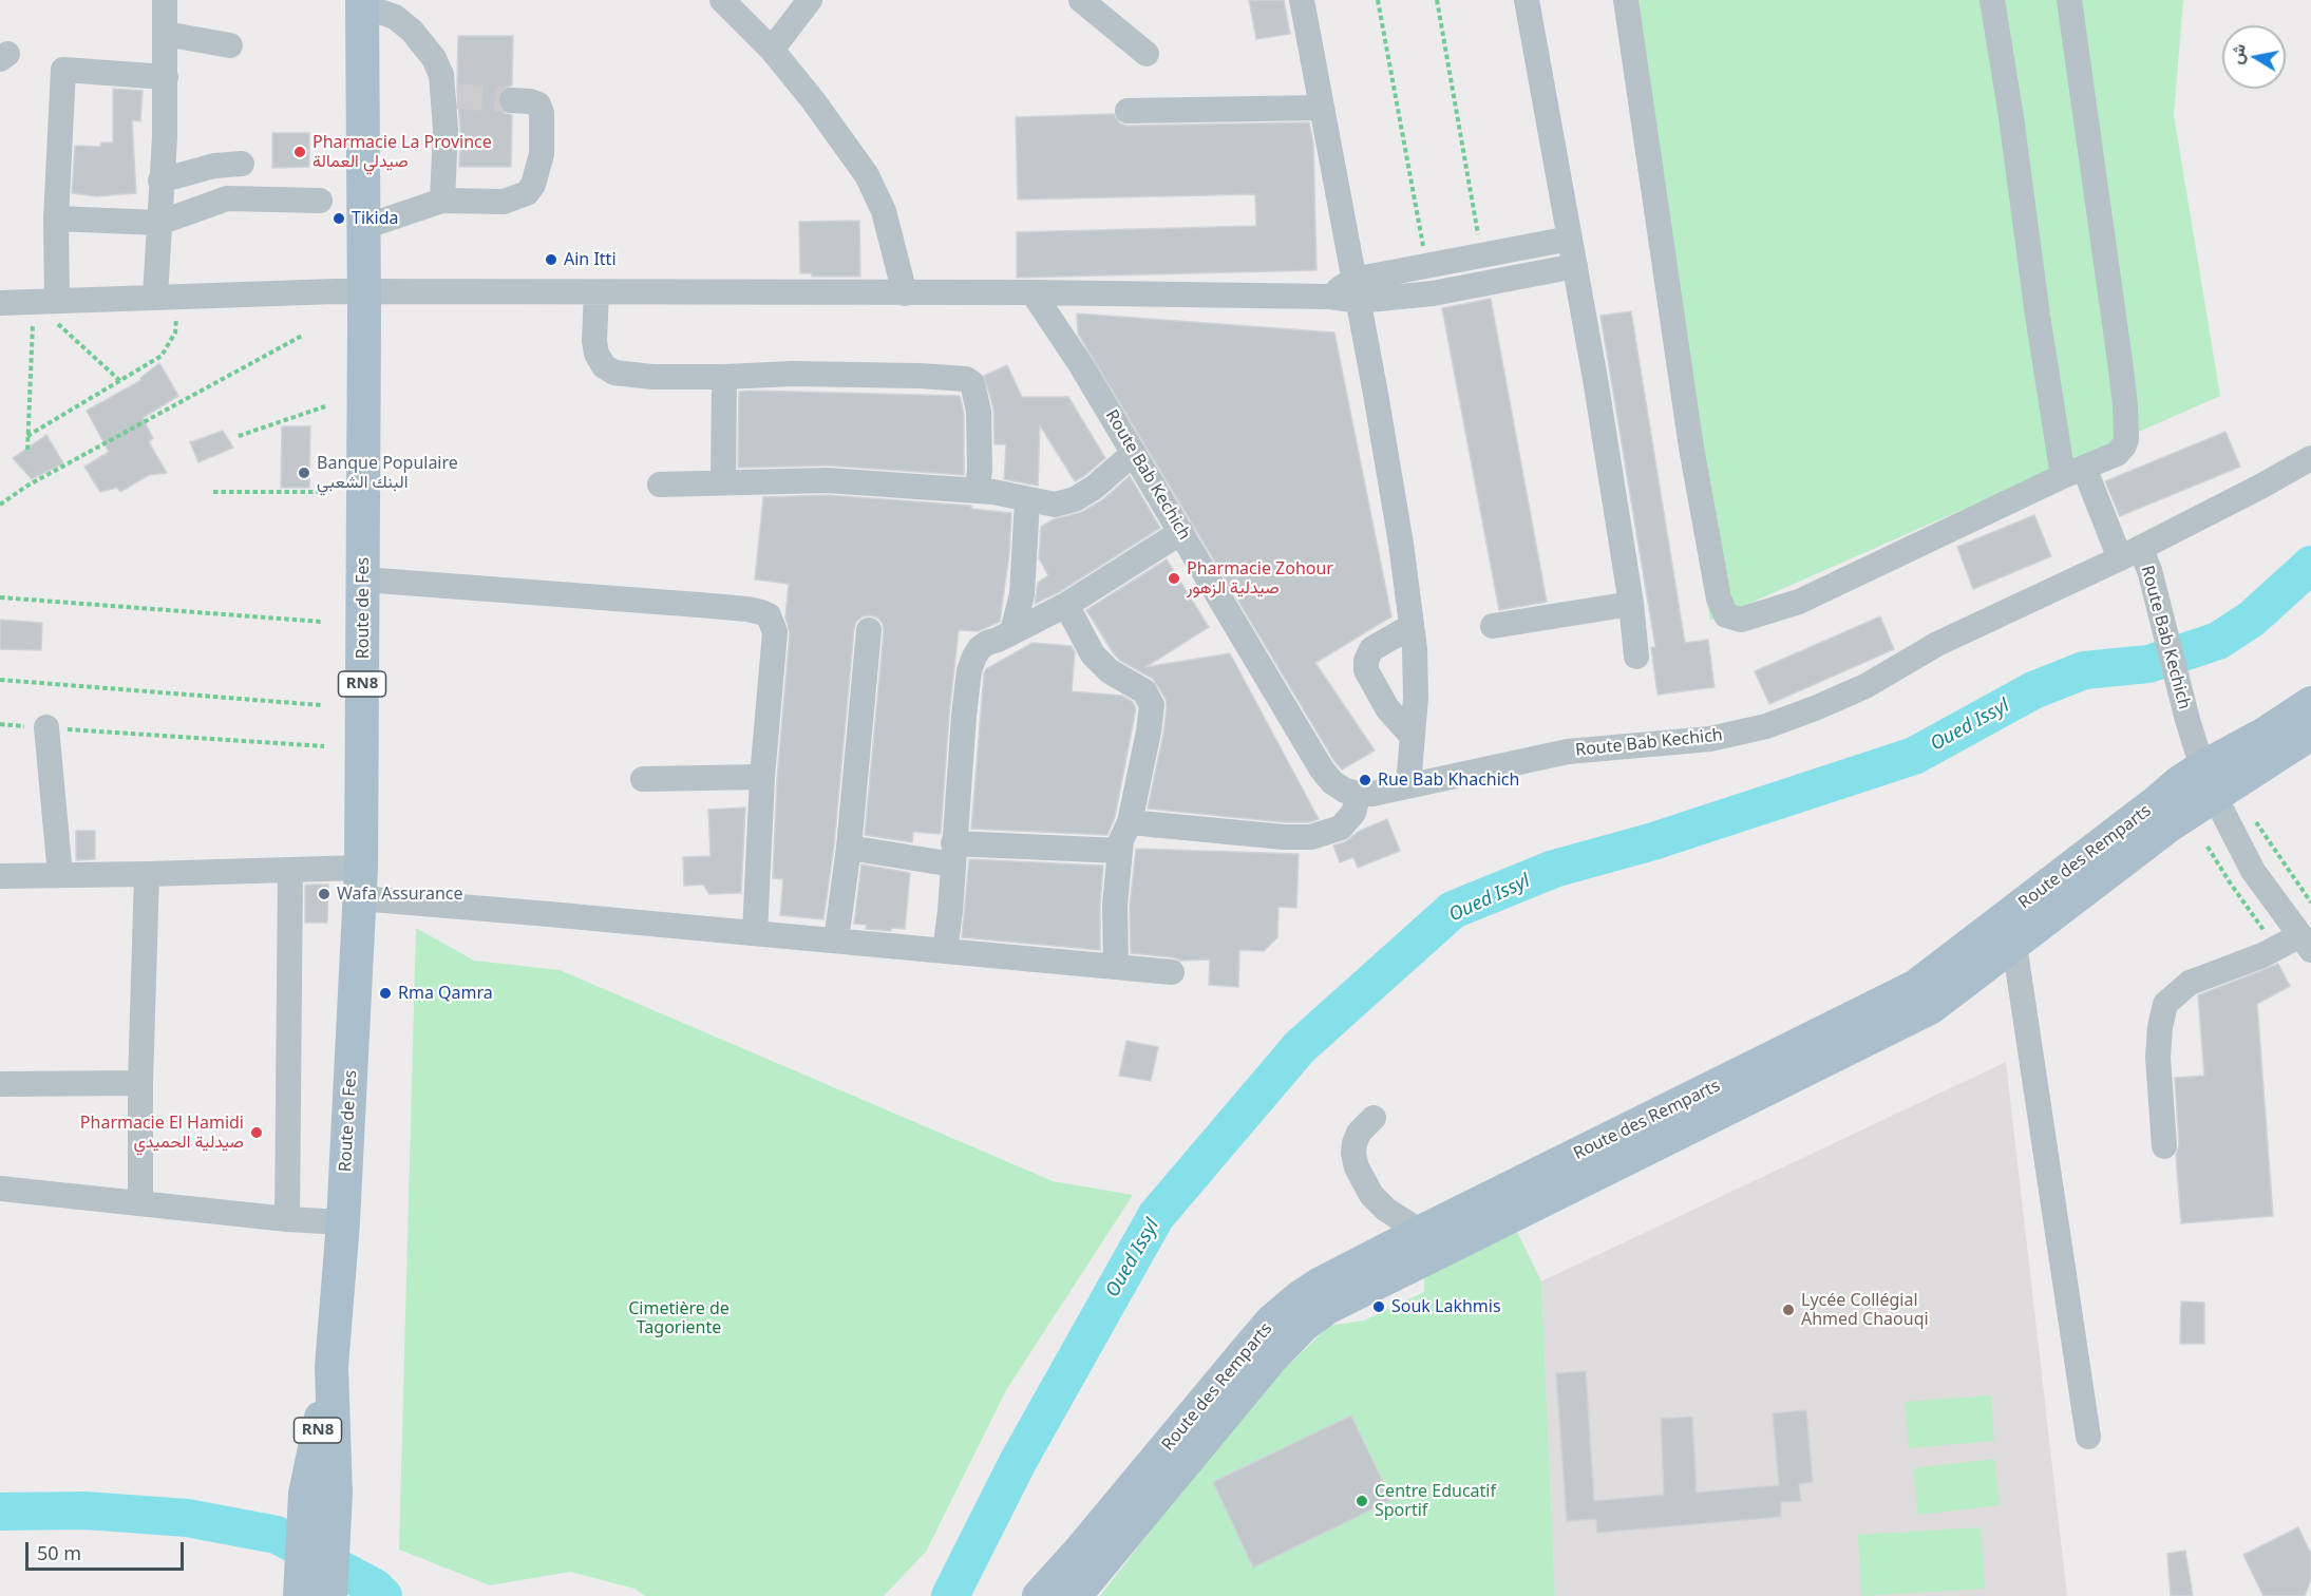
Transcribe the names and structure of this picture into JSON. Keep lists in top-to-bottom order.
{
  "streets": {
    "main road": ["Route de Fes", "RN8", "Route des Remparts"],
    "street": ["Route Bab Kechich"]
  },
  "crossings": [
    ["Route Bab Kechich", "Route des Remparts"]
  ],
  "water": ["Oued Issyl"],
  "parks": ["Cimetière de Tagoriente"],
  "places": [
    "Pharmacie La Province صيدلي العمالة",
    "Tikida",
    "Ain Itti",
    "Banque Populaire البنك الشعبي",
    "Pharmacie Zohour صيدلية الزهور",
    "Rue Bab Khachich",
    "Wafa Assurance",
    "Rma Qamra",
    "Pharmacie El Hamidi صيدلية الحميدي",
    "Souk Lakhmis",
    "Lycée Collégial Ahmed Chaouqi",
    "Centre Educatif Sportif"
  ],
  "scale_bar": "50 m",
  "north": "left"
}
